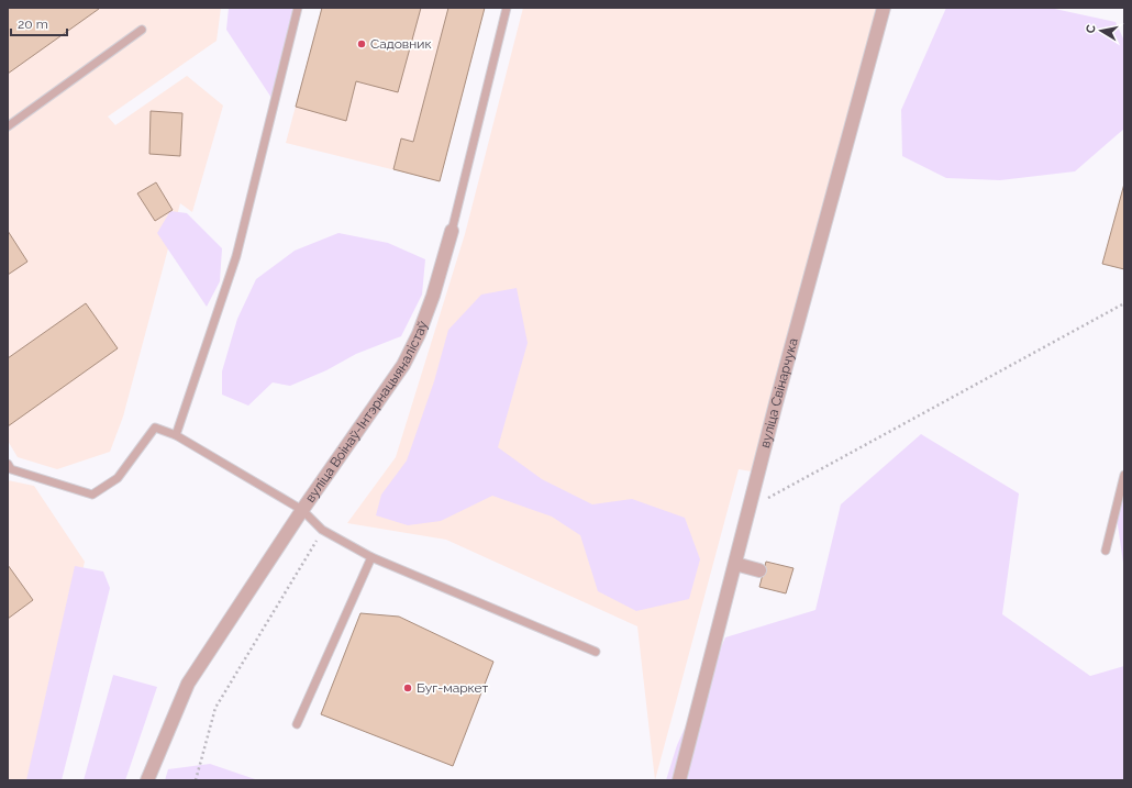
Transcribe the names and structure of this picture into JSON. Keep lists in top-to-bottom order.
{
  "streets": {
    "street": ["вуліца Свінарчука", "вуліца Воінаў-Інтэрнацыяналістаў"]
  },
  "places": ["Садовник", "Буг-маркет"],
  "scale_bar": "20 m",
  "north": "left"
}
